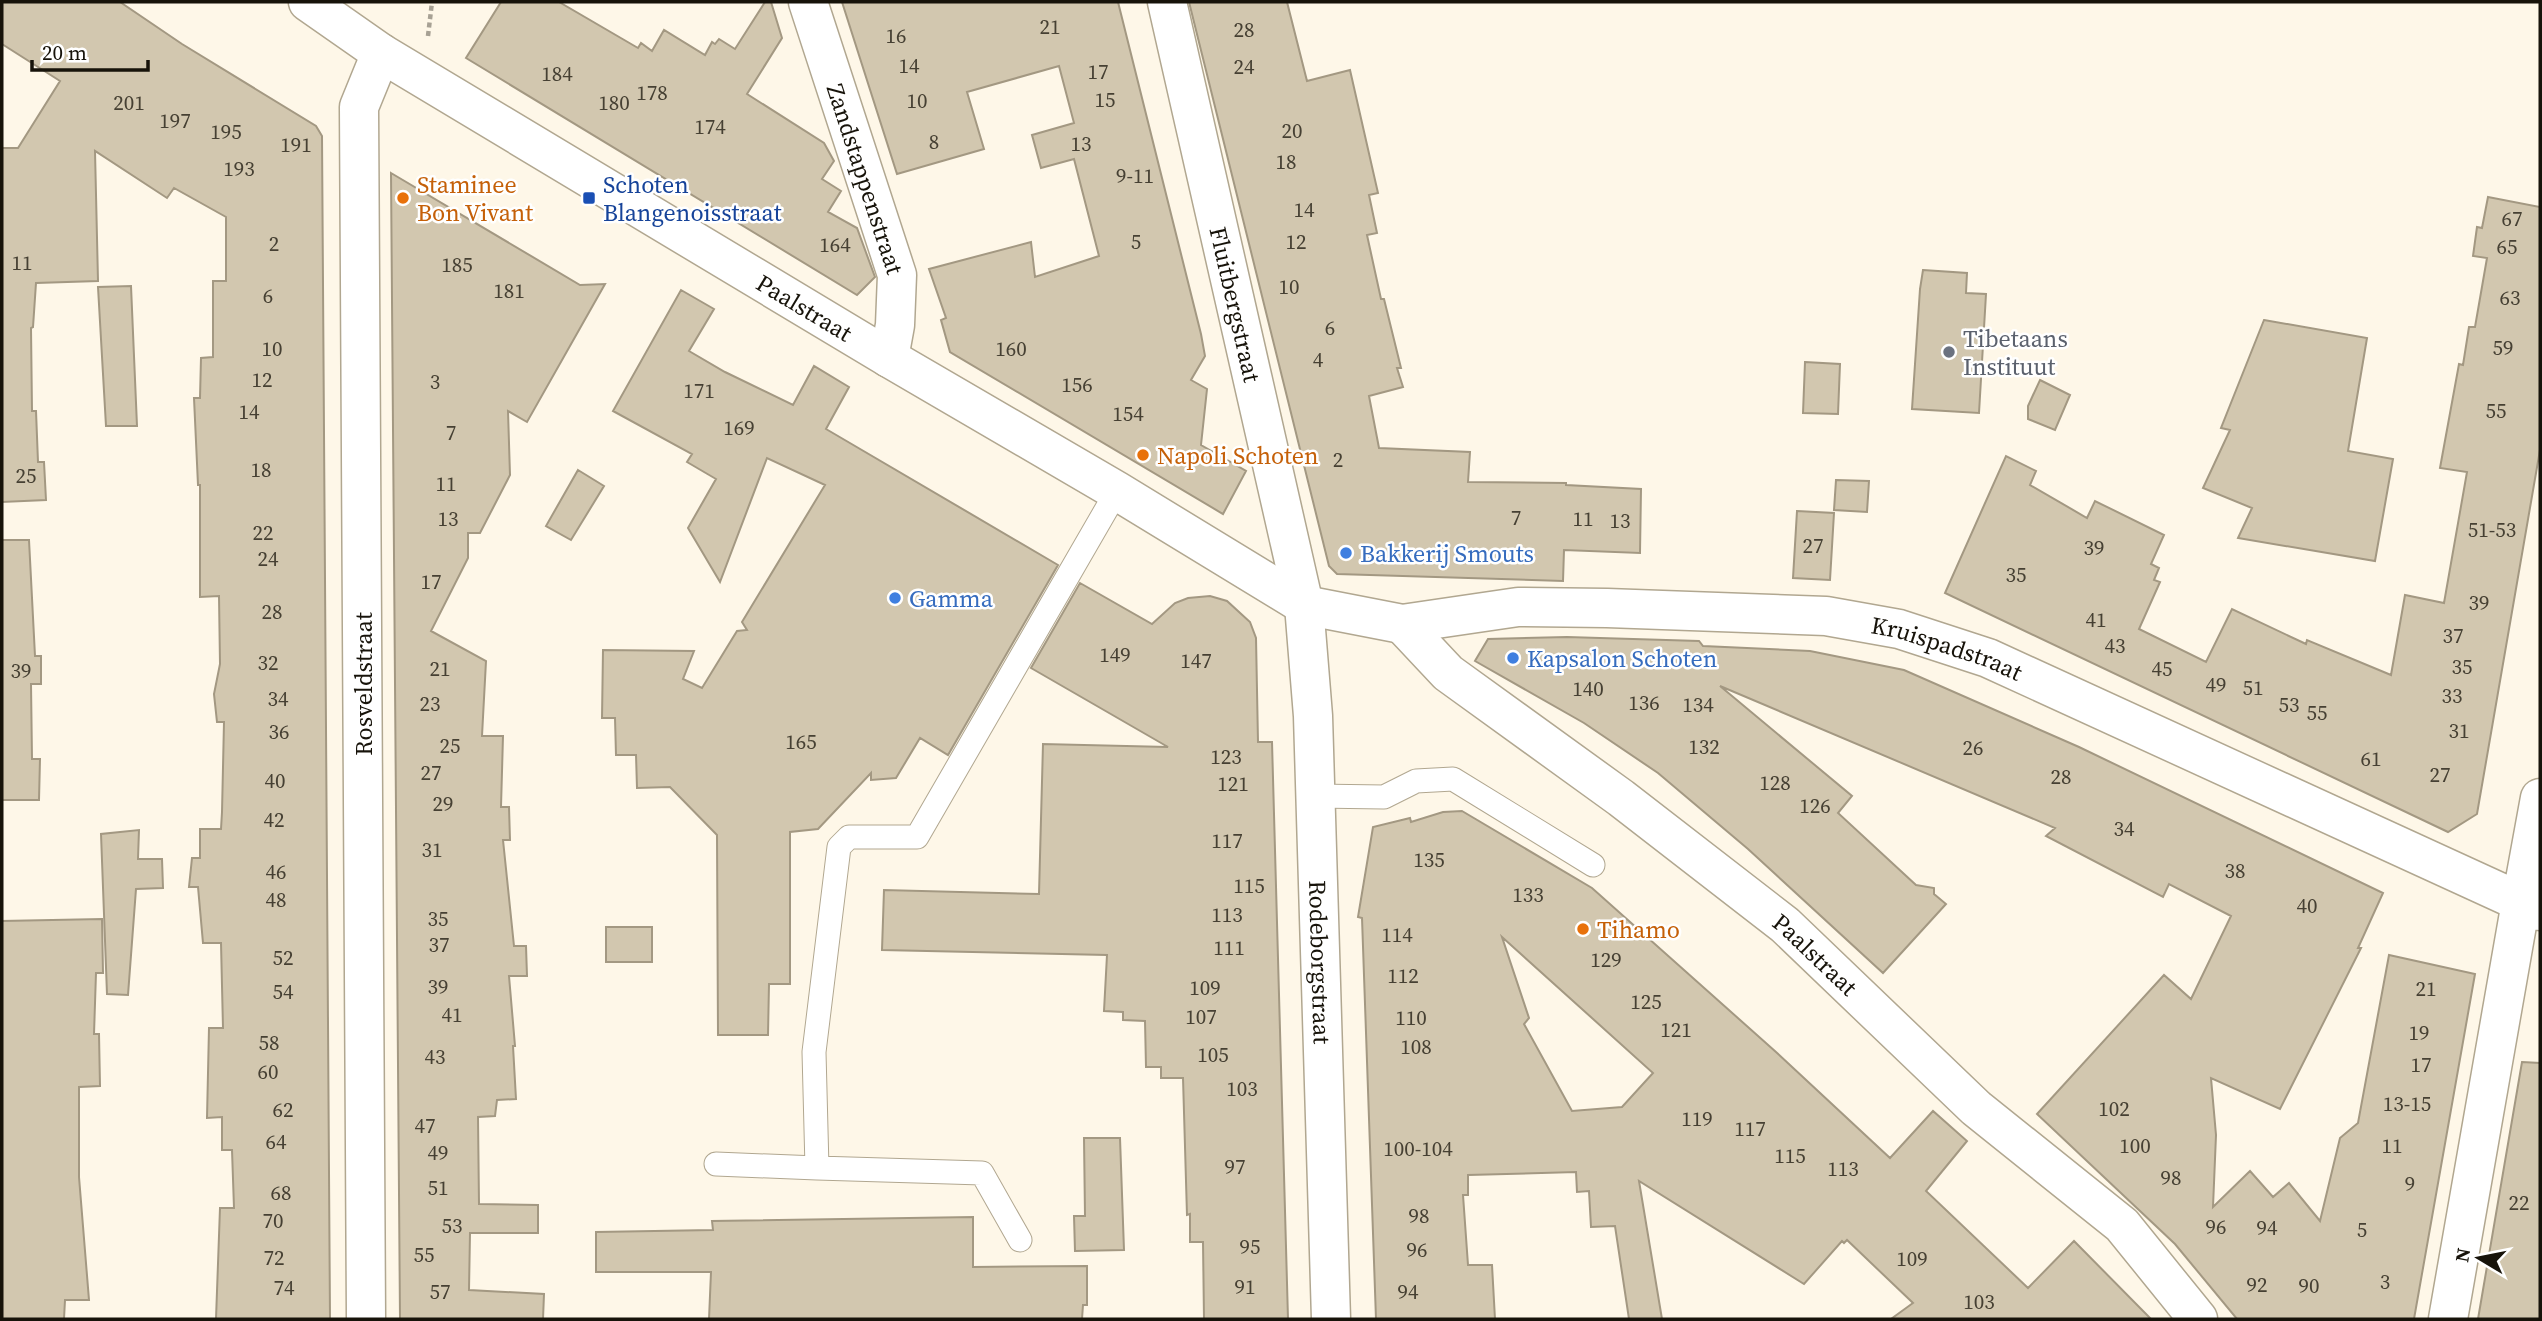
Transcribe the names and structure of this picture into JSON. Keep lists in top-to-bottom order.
{
  "streets": {
    "street": [
      "Zandstappenstraat",
      "Fluitbergstraat",
      "Paalstraat",
      "Kruispadstraat",
      "Rosveldstraat",
      "Rodeborgstraat"
    ]
  },
  "crossings": [
    ["Zandstappenstraat", "Paalstraat"],
    ["Fluitbergstraat", "Paalstraat"],
    ["Fluitbergstraat", "Kruispadstraat"],
    ["Fluitbergstraat", "Rodeborgstraat"],
    ["Paalstraat", "Kruispadstraat"],
    ["Paalstraat", "Rosveldstraat"],
    ["Paalstraat", "Rodeborgstraat"],
    ["Kruispadstraat", "Rodeborgstraat"]
  ],
  "places": {
    "other": [
      "Staminee Bon Vivant",
      "Tibetaans Instituut",
      "Napoli Schoten",
      "Bakkerij Smouts",
      "Gamma",
      "Kapsalon Schoten",
      "Tihamo"
    ],
    "transit": ["Schoten Blangenoisstraat"]
  },
  "house_numbers": [
    "21",
    "28",
    "16",
    "14",
    "24",
    "17",
    "184",
    "178",
    "15",
    "10",
    "201",
    "180",
    "197",
    "174",
    "20",
    "195",
    "8",
    "13",
    "191",
    "18",
    "193",
    "9-11",
    "14",
    "67",
    "5",
    "12",
    "2",
    "164",
    "65",
    "11",
    "185",
    "10",
    "181",
    "6",
    "63",
    "6",
    "59",
    "10",
    "160",
    "4",
    "12",
    "3",
    "156",
    "171",
    "55",
    "14",
    "154",
    "169",
    "7",
    "2",
    "18",
    "25",
    "11",
    "7",
    "13",
    "11",
    "13",
    "51-53",
    "22",
    "27",
    "39",
    "24",
    "35",
    "17",
    "39",
    "28",
    "41",
    "37",
    "43",
    "149",
    "147",
    "32",
    "35",
    "21",
    "45",
    "39",
    "49",
    "51",
    "140",
    "33",
    "34",
    "136",
    "23",
    "134",
    "53",
    "55",
    "31",
    "36",
    "165",
    "25",
    "132",
    "26",
    "123",
    "61",
    "27",
    "27",
    "28",
    "40",
    "128",
    "121",
    "29",
    "126",
    "42",
    "34",
    "117",
    "31",
    "135",
    "38",
    "46",
    "115",
    "133",
    "48",
    "40",
    "113",
    "35",
    "114",
    "37",
    "111",
    "52",
    "129",
    "112",
    "39",
    "109",
    "21",
    "54",
    "125",
    "41",
    "107",
    "110",
    "121",
    "19",
    "58",
    "108",
    "105",
    "43",
    "17",
    "60",
    "103",
    "13-15",
    "102",
    "62",
    "119",
    "47",
    "117",
    "64",
    "100",
    "11",
    "100-104",
    "49",
    "115",
    "97",
    "113",
    "98",
    "9",
    "51",
    "68",
    "22",
    "98",
    "70",
    "53",
    "96",
    "94",
    "5",
    "95",
    "96",
    "55",
    "72",
    "109",
    "3",
    "92",
    "90",
    "91",
    "74",
    "57",
    "94",
    "103"
  ],
  "scale_bar": "20 m",
  "north": "left"
}
